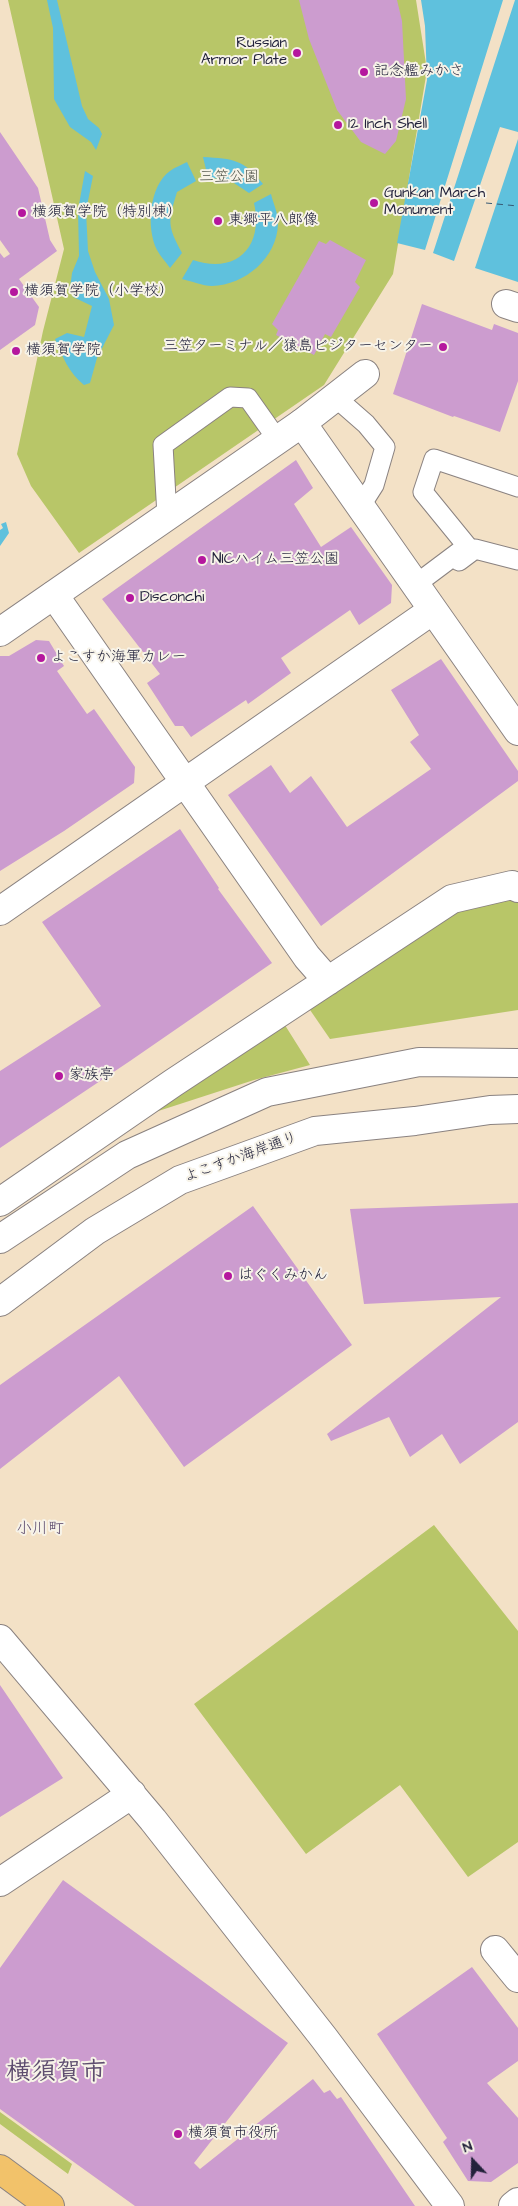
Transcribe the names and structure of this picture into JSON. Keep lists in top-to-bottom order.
{
  "streets": {
    "street": ["よこすか海岸通り"]
  },
  "districts": ["小川町", "横須賀市"],
  "parks": ["三笠公園"],
  "places": [
    "Russian Armor Plate",
    "記念艦みかさ",
    "12 Inch Shell",
    "Gunkan March Monument",
    "横須賀学院（特別棟）",
    "東郷平八郎像",
    "横須賀学院（小学校）",
    "三笠ターミナル／猿島ビジターセンター",
    "横須賀学院",
    "NICハイム三笠公園",
    "Disconchi",
    "よこすか海軍カレー",
    "家族亭",
    "はぐくみかん",
    "横須賀市役所"
  ],
  "north": "top"
}
